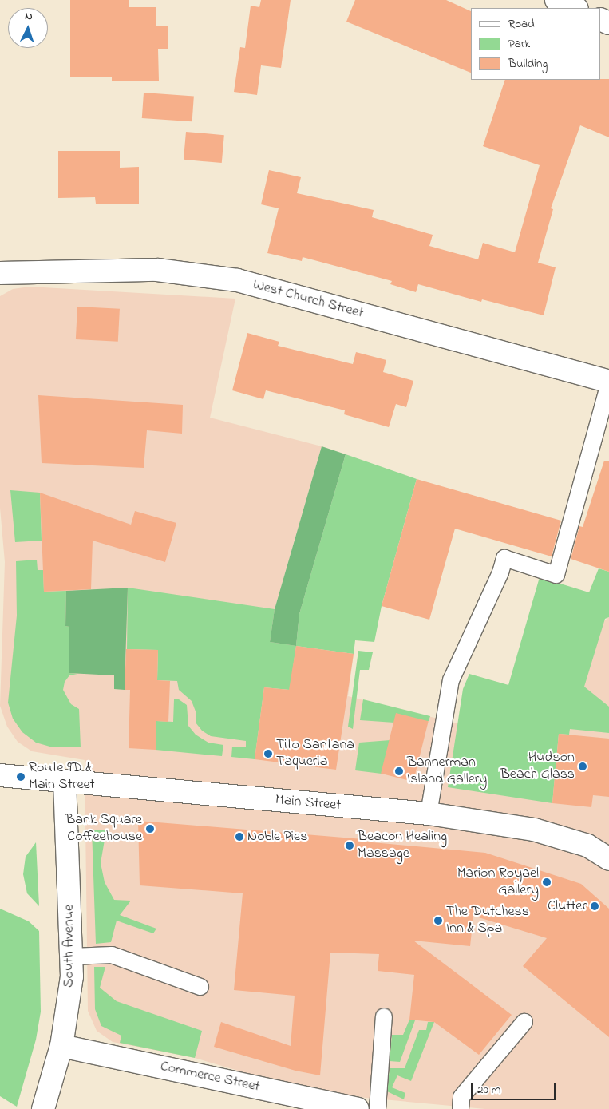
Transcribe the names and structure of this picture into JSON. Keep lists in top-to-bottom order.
{
  "streets": {
    "street": [
      "West Church Street",
      "Main Street",
      "South Avenue",
      "Commerce Street"
    ]
  },
  "crossings": [
    ["Main Street", "South Avenue"],
    ["South Avenue", "Commerce Street"]
  ],
  "places": [
    "Tito Santana Taqueria",
    "Hudson Beach Glass",
    "Bannerman Island Gallery",
    "Route 9D & Main Street",
    "Bank Square Coffeehouse",
    "Noble Pies",
    "Beacon Healing Massage",
    "Marion Royael Gallery",
    "Clutter",
    "The Dutchess Inn & Spa"
  ],
  "legend": ["Road", "Park", "Building"],
  "scale_bar": "20 m",
  "north": "top"
}
